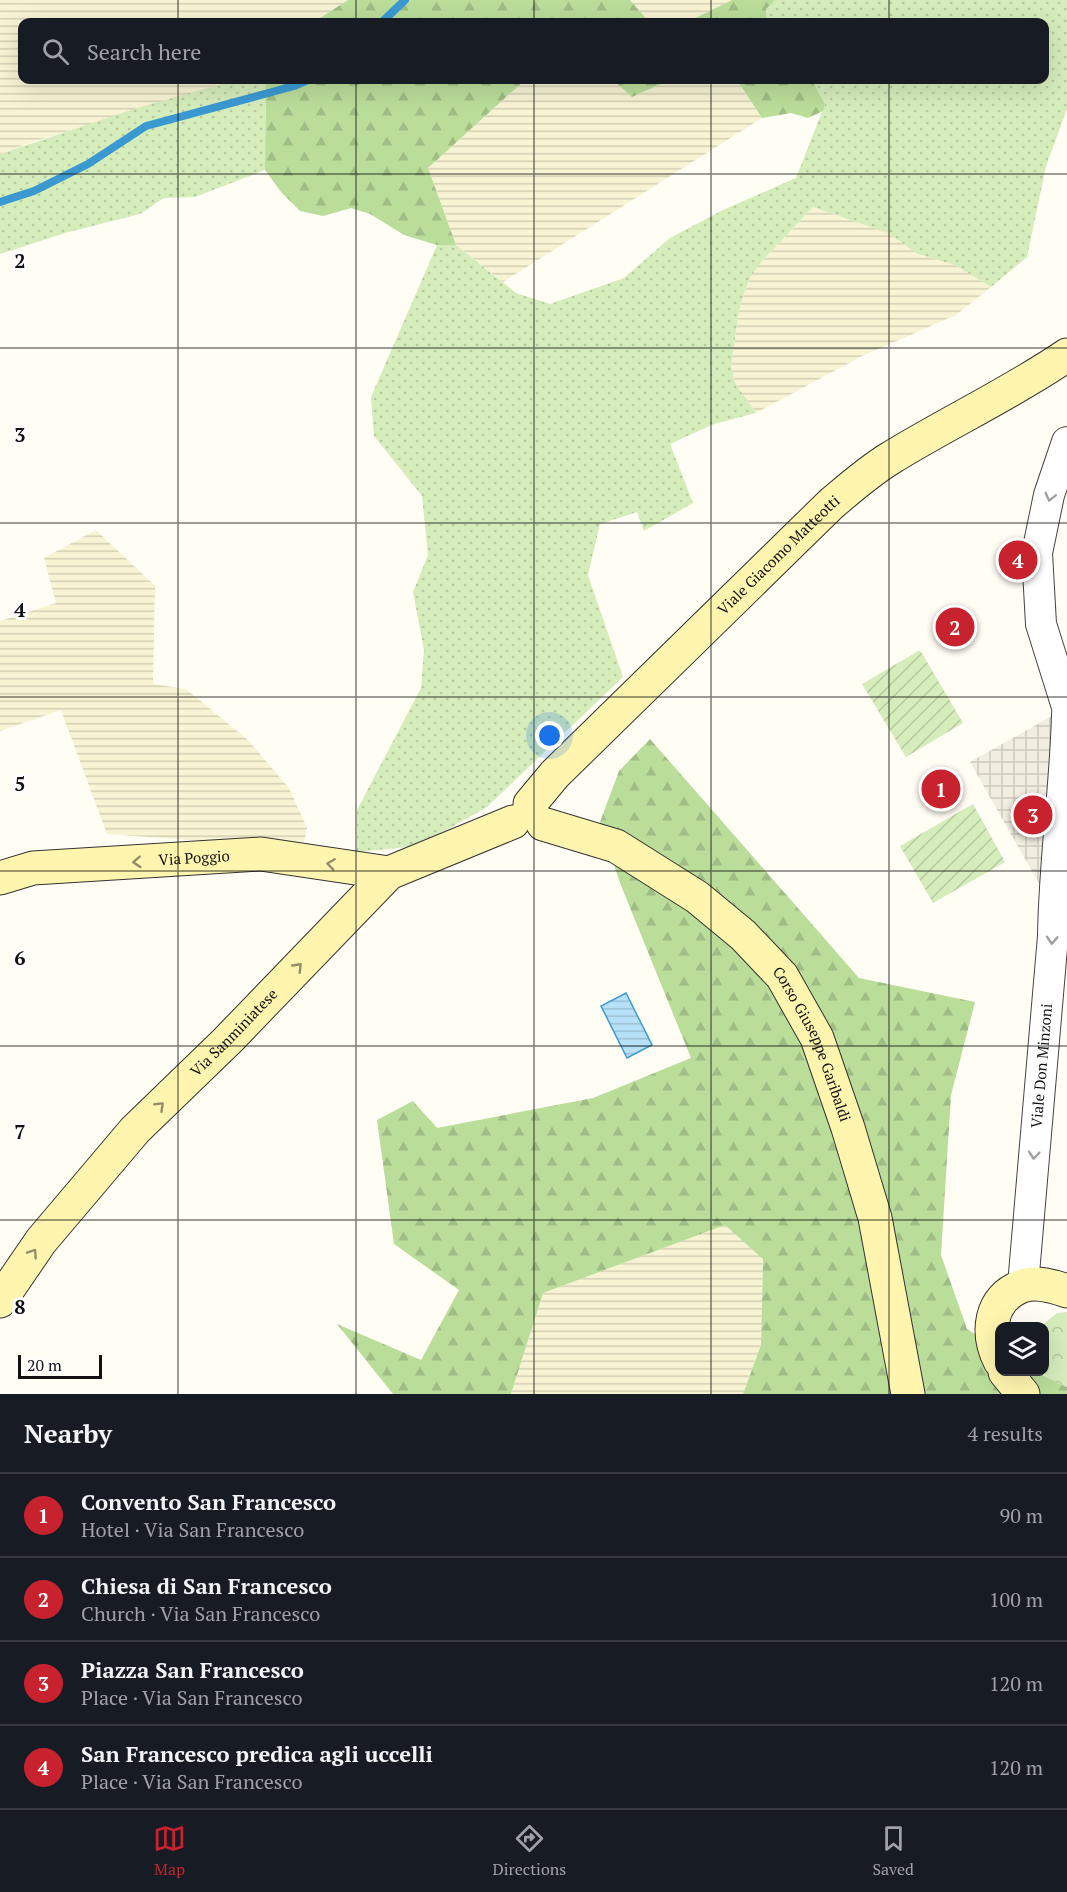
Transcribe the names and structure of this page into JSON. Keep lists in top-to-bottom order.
{
  "streets": {
    "main road": [
      "Viale Giacomo Matteotti",
      "Via Poggio",
      "Via Sanminiatese",
      "Corso Giuseppe Garibaldi"
    ],
    "street": ["Viale Don Minzoni"]
  },
  "crossings": [
    ["Viale Giacomo Matteotti", "Via Sanminiatese"],
    ["Viale Giacomo Matteotti", "Corso Giuseppe Garibaldi"],
    ["Via Poggio", "Via Sanminiatese"],
    ["Via Sanminiatese", "Corso Giuseppe Garibaldi"]
  ],
  "one_way": ["Via Poggio", "Via Sanminiatese", "Viale Don Minzoni"],
  "scale_bar": "20 m",
  "page": {
    "search": "Search here",
    "pins": [
      "4",
      "2",
      "1",
      "3"
    ],
    "scale": "20 m",
    "heading": ["Nearby", "4 results"],
    "list": [
      {
        "mark": "1",
        "name": "Convento San Francesco",
        "note": "Hotel · Via San Francesco",
        "value": "90 m"
      },
      {
        "mark": "2",
        "name": "Chiesa di San Francesco",
        "note": "Church · Via San Francesco",
        "value": "100 m"
      },
      {
        "mark": "3",
        "name": "Piazza San Francesco",
        "note": "Place · Via San Francesco",
        "value": "120 m"
      },
      {
        "mark": "4",
        "name": "San Francesco predica agli uccelli",
        "note": "Place · Via San Francesco",
        "value": "120 m"
      }
    ],
    "nav": ["Map", "Directions", "Saved"]
  },
  "grid": {
    "rows": [
      "2",
      "3",
      "4",
      "5",
      "6",
      "7",
      "8"
    ]
  }
}
